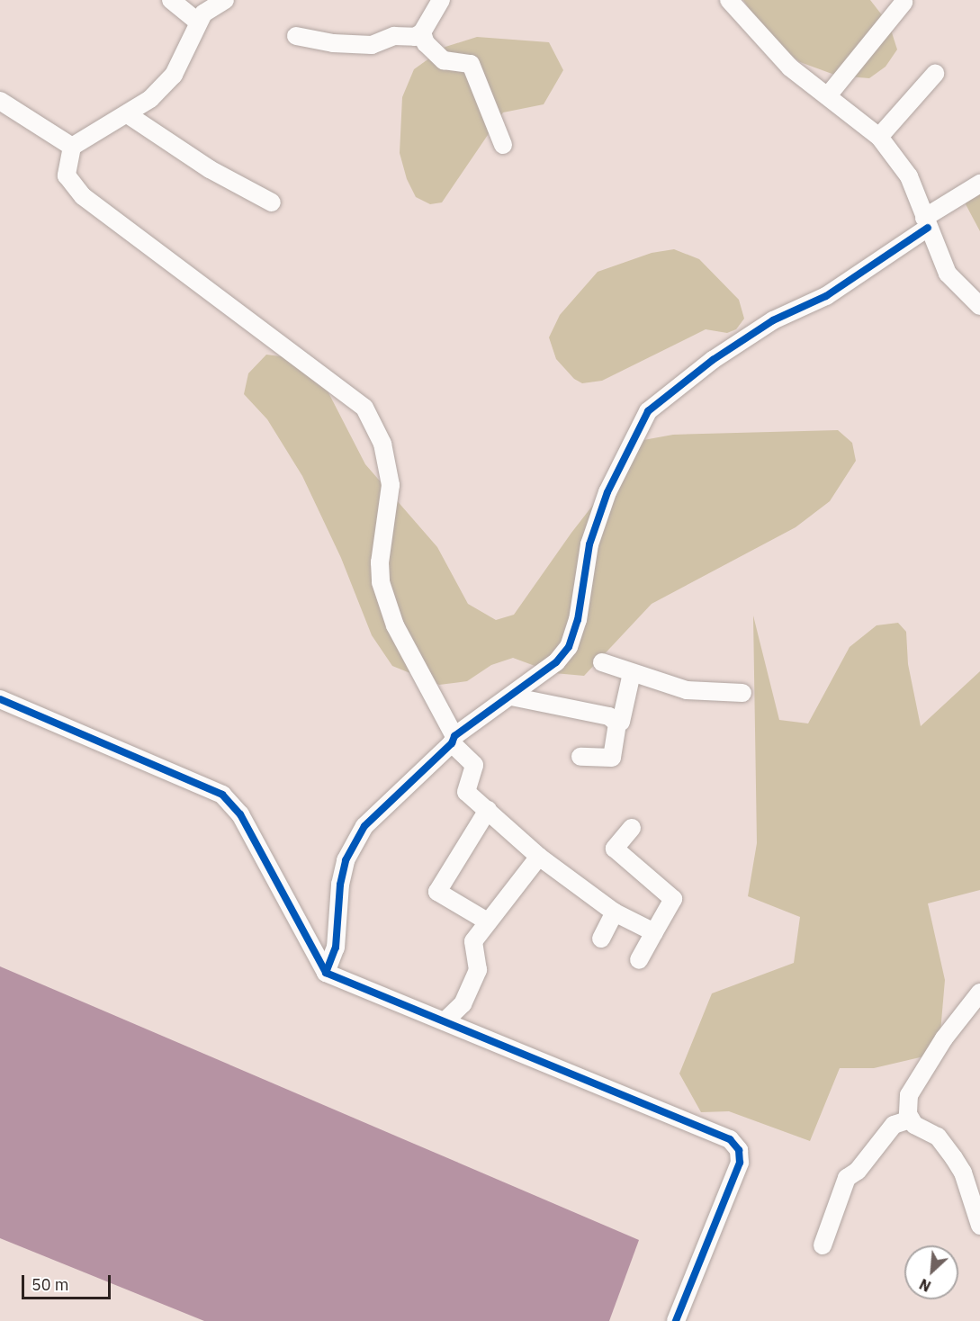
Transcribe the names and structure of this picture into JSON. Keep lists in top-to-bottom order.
{
  "scale_bar": "50 m",
  "north": "bottom left"
}
